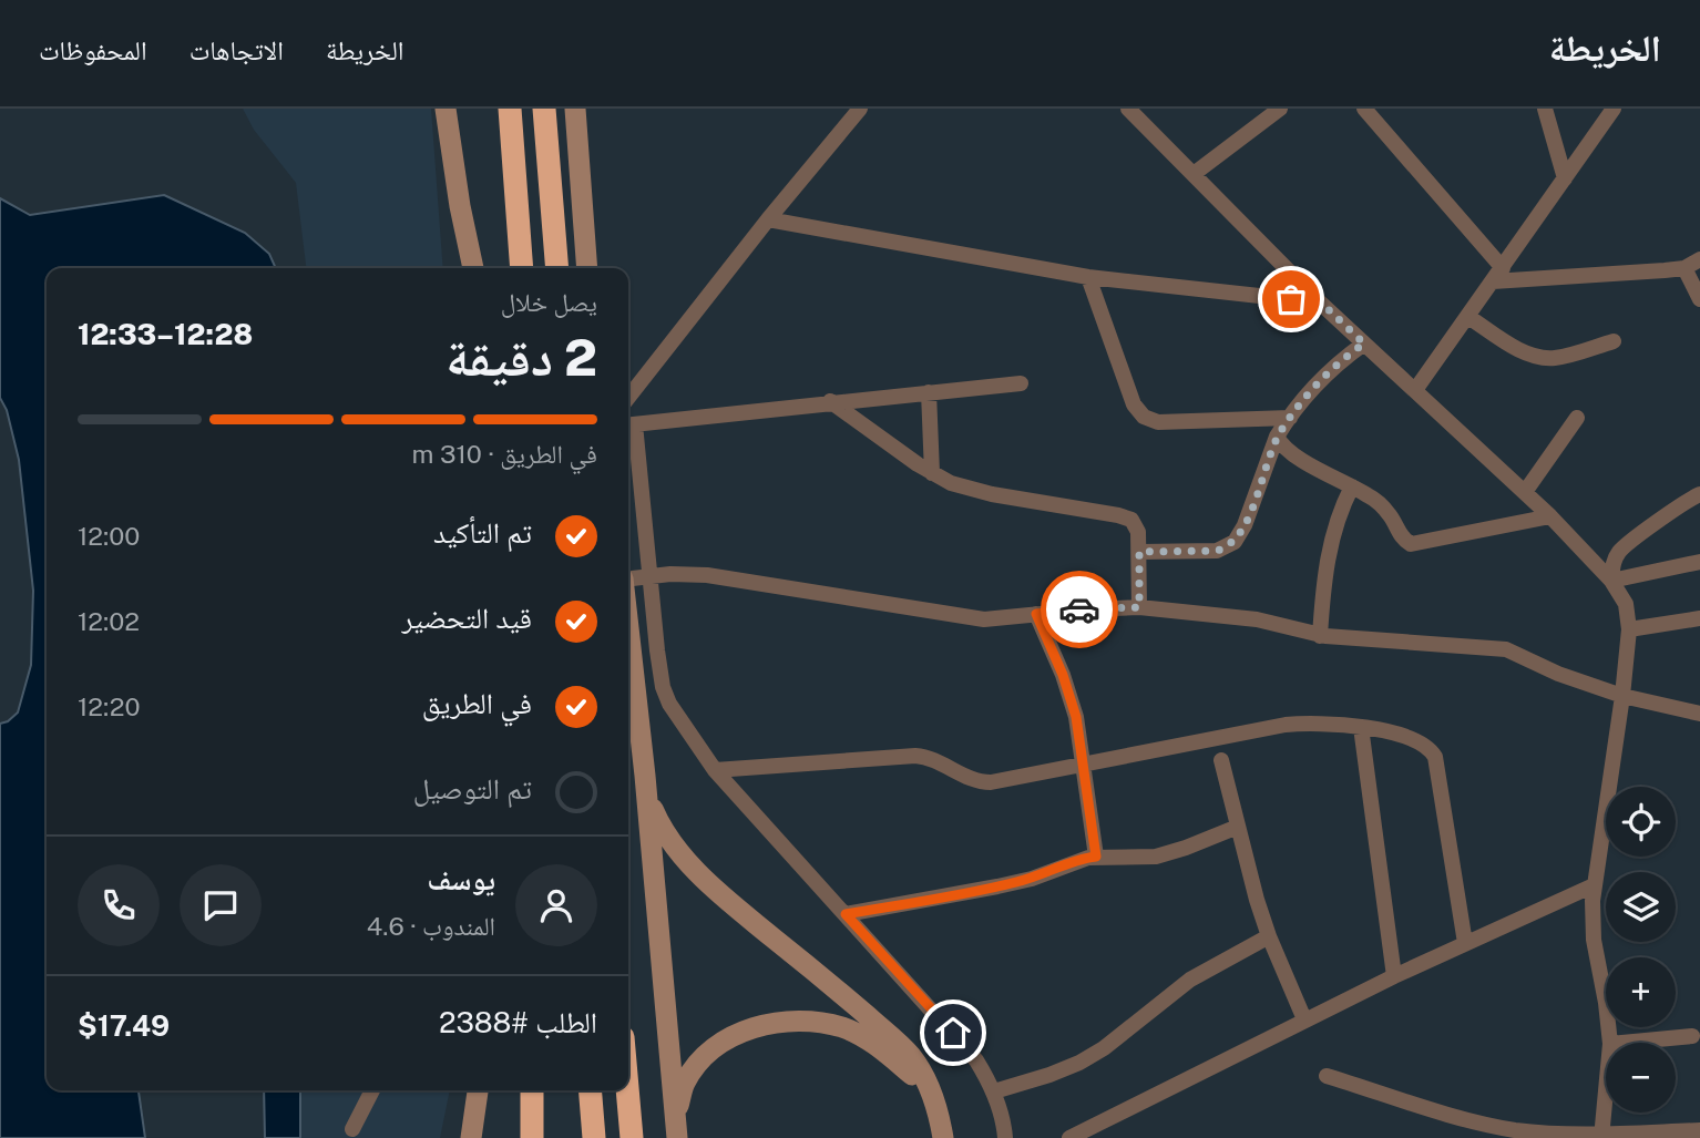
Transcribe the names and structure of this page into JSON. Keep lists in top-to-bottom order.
{
  "page": {
    "header": "الخريطة",
    "nav": ["الخريطة", "الاتجاهات", "المحفوظات"],
    "heading": ["2 دقيقة", "يصل خلال", "12:28–12:33"],
    "panel": [
      "يوسف",
      "المندوب · 4.6",
      "الطلب #2388",
      "$17.49"
    ],
    "bar": "في الطريق · 310 m",
    "list": [
      ["تم التأكيد", "12:00"],
      ["قيد التحضير", "12:02"],
      ["في الطريق", "12:20"],
      "تم التوصيل"
    ],
    "map_buttons": ["+", "−"]
  }
}
